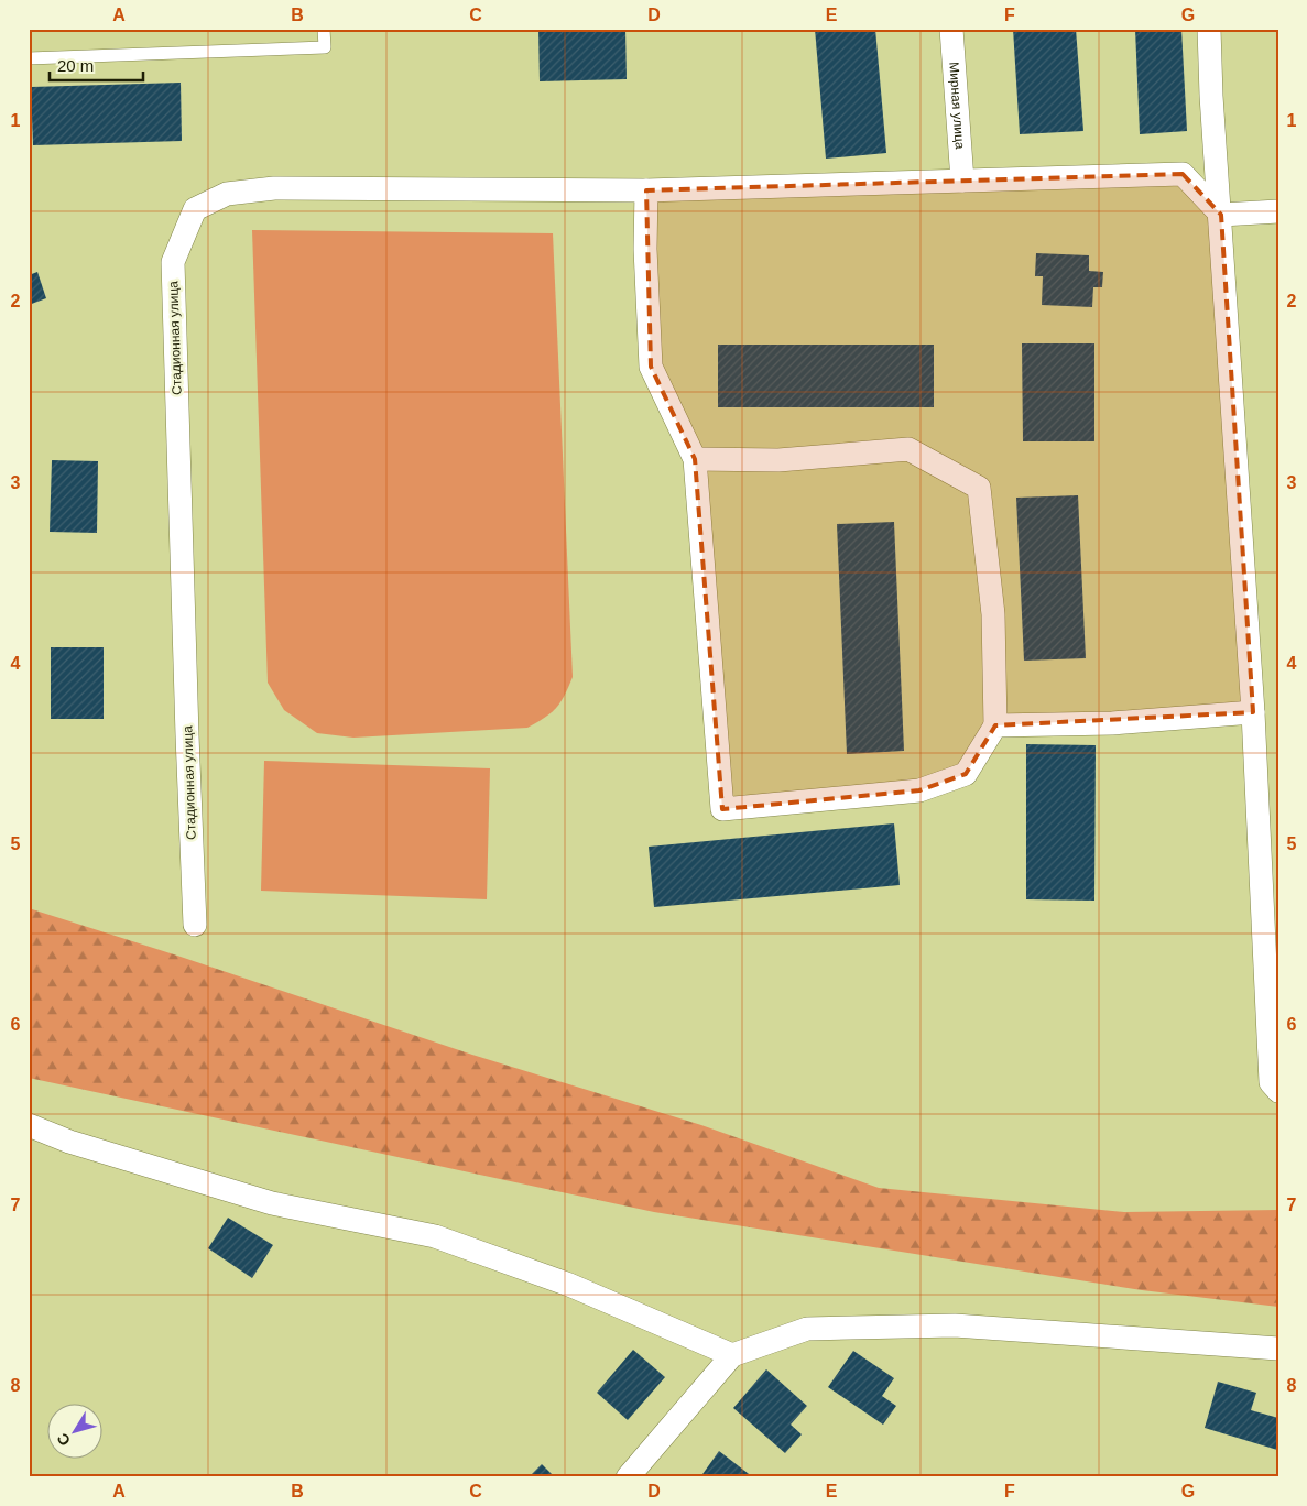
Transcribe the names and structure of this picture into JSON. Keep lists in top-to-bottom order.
{
  "streets": {
    "street": ["Мирная улица", "Стадионная улица"]
  },
  "crossings": [
    ["Мирная улица", "Стадионная улица"]
  ],
  "scale_bar": "20 m",
  "north": "bottom left",
  "grid": {
    "columns": [
      "A",
      "B",
      "C",
      "D",
      "E",
      "F",
      "G"
    ],
    "rows": [
      "1",
      "2",
      "3",
      "4",
      "5",
      "6",
      "7",
      "8"
    ]
  }
}
